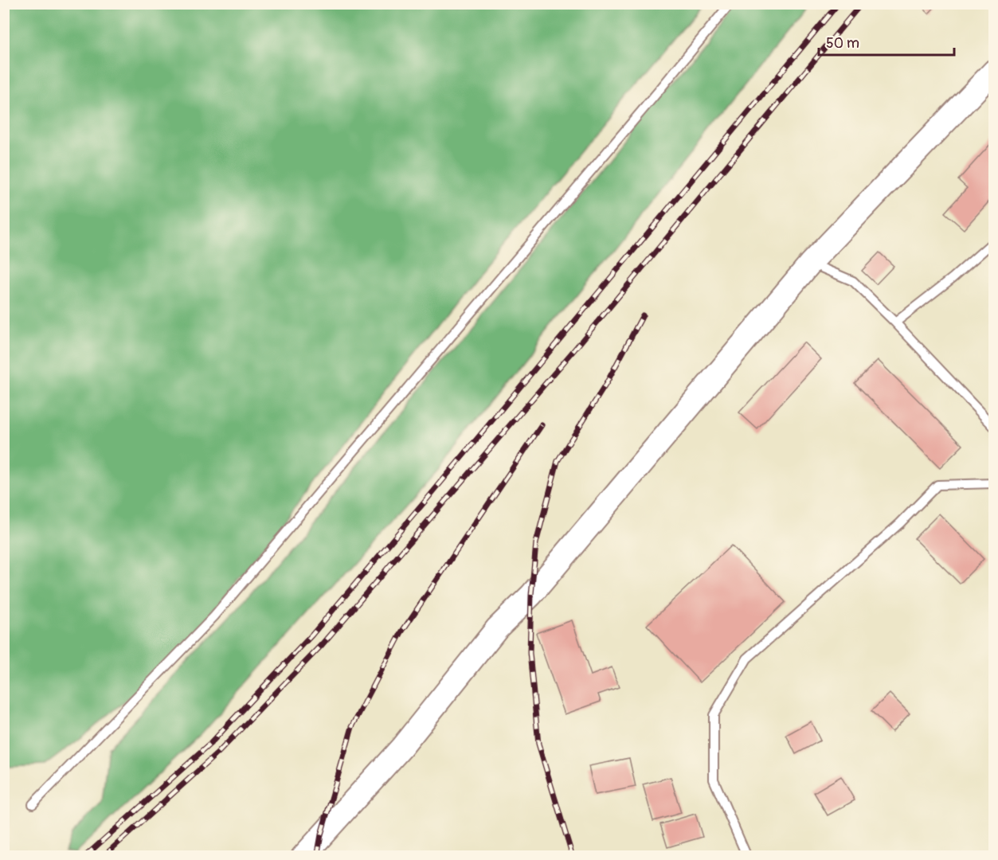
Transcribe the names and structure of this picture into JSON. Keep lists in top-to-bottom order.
{
  "scale_bar": "50 m"
}
